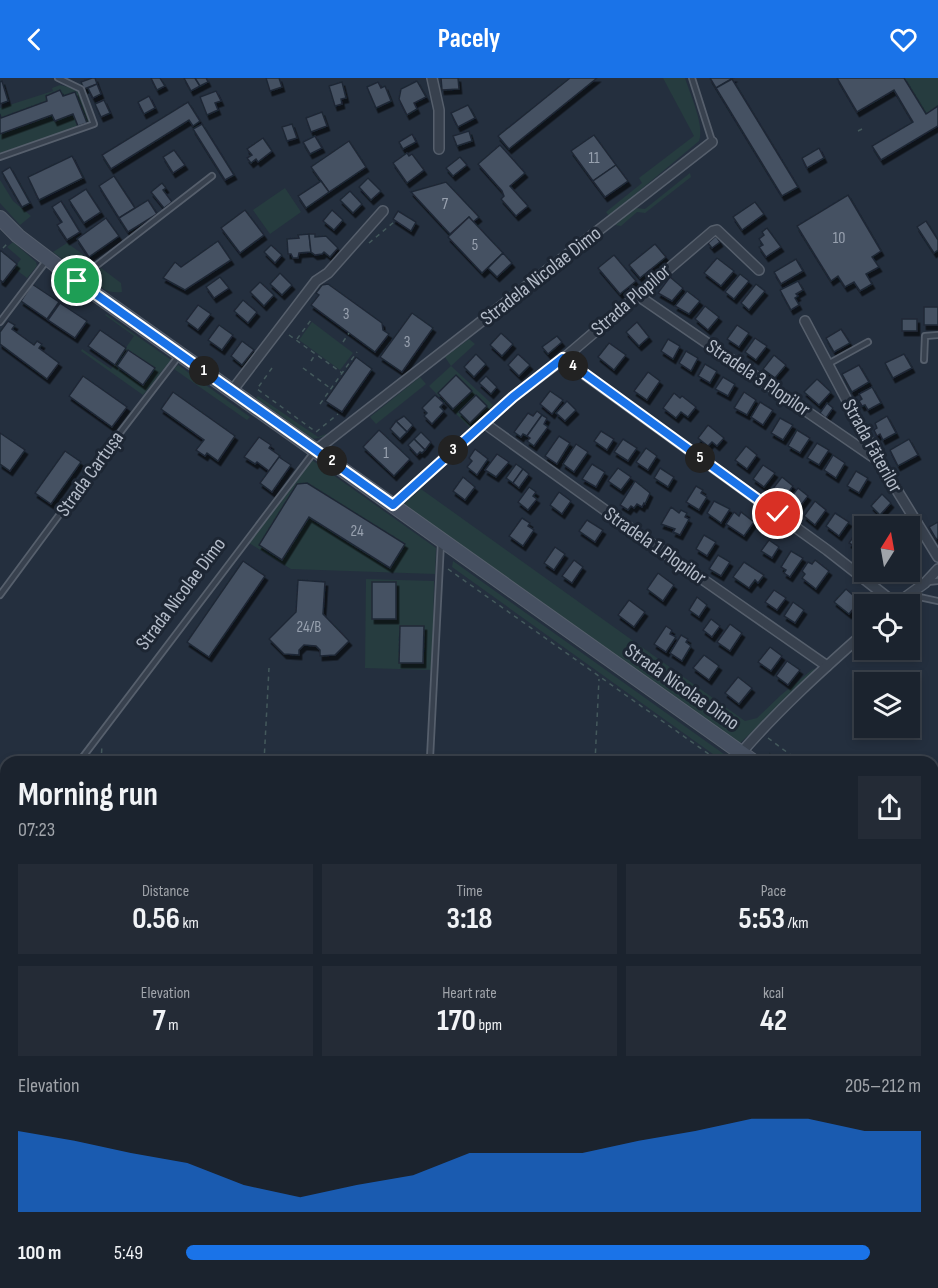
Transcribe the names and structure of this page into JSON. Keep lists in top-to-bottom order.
{
  "streets": {
    "street": [
      "Stradela Nicolae Dimo",
      "Strada Plopilor",
      "Stradela 3 Plopilor",
      "Strada Făterilor",
      "Stradela 1 Plopilor",
      "Strada Nicolae Dimo"
    ],
    "lane": ["Strada Cartușa"]
  },
  "crossings": [
    ["Stradela Nicolae Dimo", "Strada Nicolae Dimo"],
    ["Strada Plopilor", "Stradela 3 Plopilor"],
    ["Strada Plopilor", "Stradela 1 Plopilor"],
    ["Strada Plopilor", "Strada Nicolae Dimo"],
    ["Stradela 3 Plopilor", "Strada Făterilor"],
    ["Strada Cartușa", "Strada Nicolae Dimo"]
  ],
  "house_numbers": [
    "11",
    "7",
    "10",
    "5",
    "3",
    "3",
    "1",
    "24",
    "24/B"
  ],
  "north": "top",
  "page": {
    "header": "Pacely",
    "pins": [
      "4",
      "1",
      "3",
      "5",
      "2"
    ],
    "heading": ["Morning run", "07:23"],
    "stats": [
      ["Distance", "0.56 km"],
      ["Time", "3:18"],
      ["Pace", "5:53 /km"],
      ["Elevation", "7 m"],
      ["Heart rate", "170 bpm"],
      ["kcal", "42"]
    ],
    "chart": ["Elevation", "205–212 m"],
    "list": [
      {
        "name": "100 m",
        "note": "5:49"
      }
    ]
  }
}
